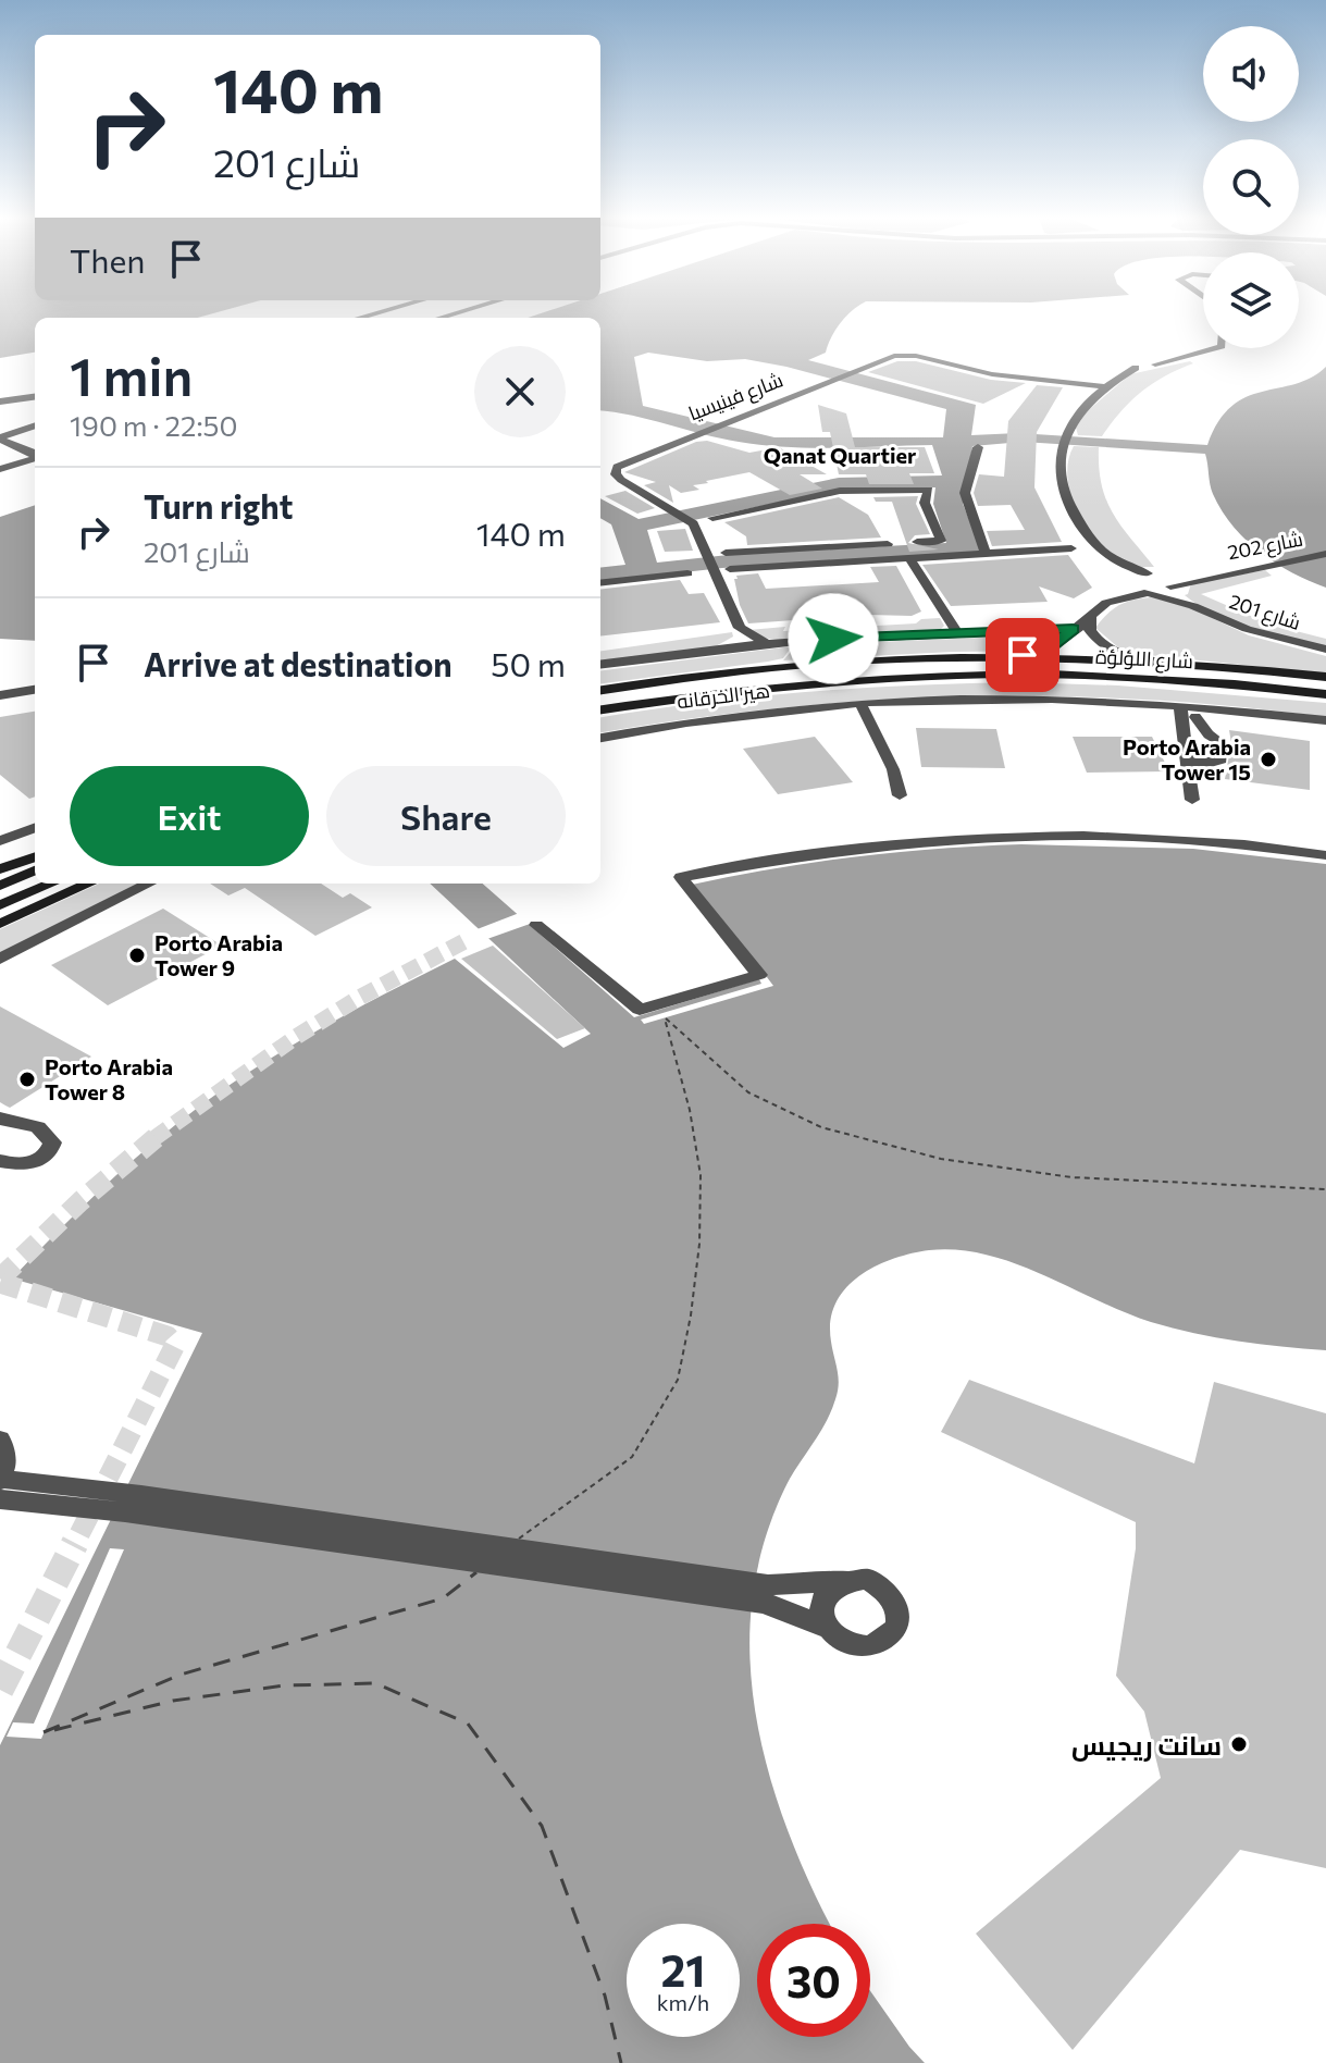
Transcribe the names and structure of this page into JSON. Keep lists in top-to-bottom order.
{
  "streets": {
    "main road": ["شارع اللؤلؤة"],
    "street": [
      "شارع فينيسيا",
      "شارع 202",
      "شارع 201",
      "هير الخرقانه"
    ]
  },
  "crossings": [
    ["شارع 202", "شارع 201"]
  ],
  "districts": ["Qanat Quartier"],
  "places": [
    "Porto Arabia Tower 15",
    "Porto Arabia Tower 9",
    "Porto Arabia Tower 8",
    "سانت ريجيس"
  ],
  "page": {
    "turn": ["140 m", "شارع 201"],
    "then": "Then",
    "heading": ["1 min", "190 m · 22:50"],
    "list": [
      {
        "name": "Turn right",
        "note": "شارع 201",
        "value": "140 m"
      },
      {
        "name": "Arrive at destination",
        "value": "50 m"
      }
    ],
    "buttons": ["Exit", "Share"],
    "speed": "21 km/h",
    "limit": "30"
  }
}
